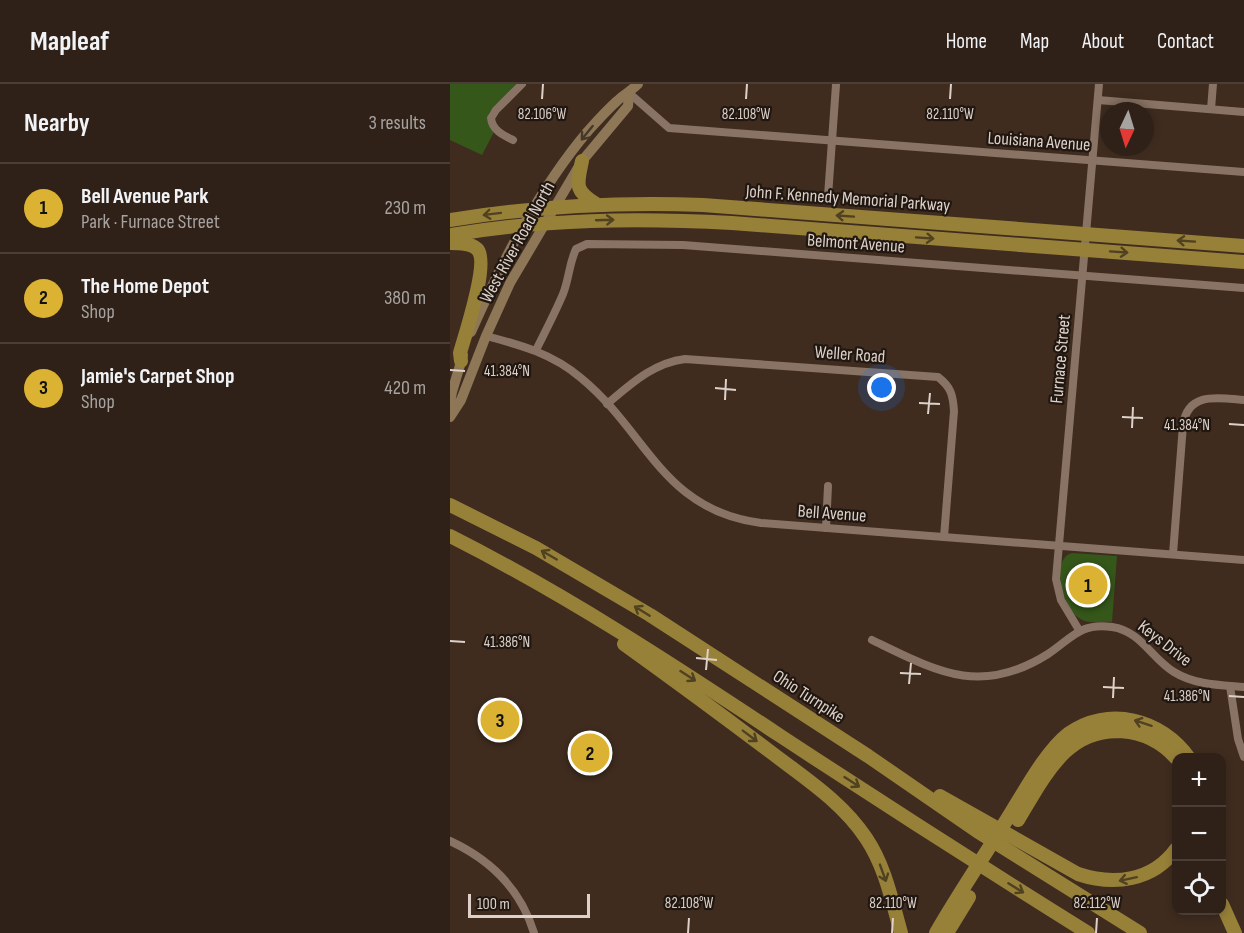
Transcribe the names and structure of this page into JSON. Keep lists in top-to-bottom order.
{
  "streets": {
    "highway": ["John F. Kennedy Memorial Parkway", "Ohio Turnpike"],
    "street": [
      "Louisiana Avenue",
      "West River Road North",
      "Belmont Avenue",
      "Weller Road",
      "Furnace Street",
      "Bell Avenue",
      "Keys Drive"
    ]
  },
  "crossings": [
    ["Louisiana Avenue", "West River Road North"],
    ["Louisiana Avenue", "Furnace Street"],
    ["John F. Kennedy Memorial Parkway", "West River Road North"],
    ["John F. Kennedy Memorial Parkway", "Furnace Street"],
    ["West River Road North", "Bell Avenue"],
    ["Belmont Avenue", "Furnace Street"],
    ["Belmont Avenue", "Bell Avenue"],
    ["Weller Road", "Bell Avenue"],
    ["Furnace Street", "Bell Avenue"],
    ["Furnace Street", "Keys Drive"]
  ],
  "scale_bar": "100 m",
  "north": "bottom",
  "page": {
    "header": "Mapleaf",
    "nav": [
      "Home",
      "Map",
      "About",
      "Contact"
    ],
    "heading": ["Nearby", "3 results"],
    "list": [
      {
        "mark": "1",
        "name": "Bell Avenue Park",
        "note": "Park · Furnace Street",
        "value": "230 m"
      },
      {
        "mark": "2",
        "name": "The Home Depot",
        "note": "Shop",
        "value": "380 m"
      },
      {
        "mark": "3",
        "name": "Jamie's Carpet Shop",
        "note": "Shop",
        "value": "420 m"
      }
    ],
    "pins": ["1", "3", "2"],
    "map_buttons": ["+", "−"],
    "scale": "100 m"
  },
  "coordinates": [
    "82.106°W",
    "82.108°W",
    "82.110°W",
    "41.384°N",
    "41.386°N",
    "82.112°W"
  ]
}
